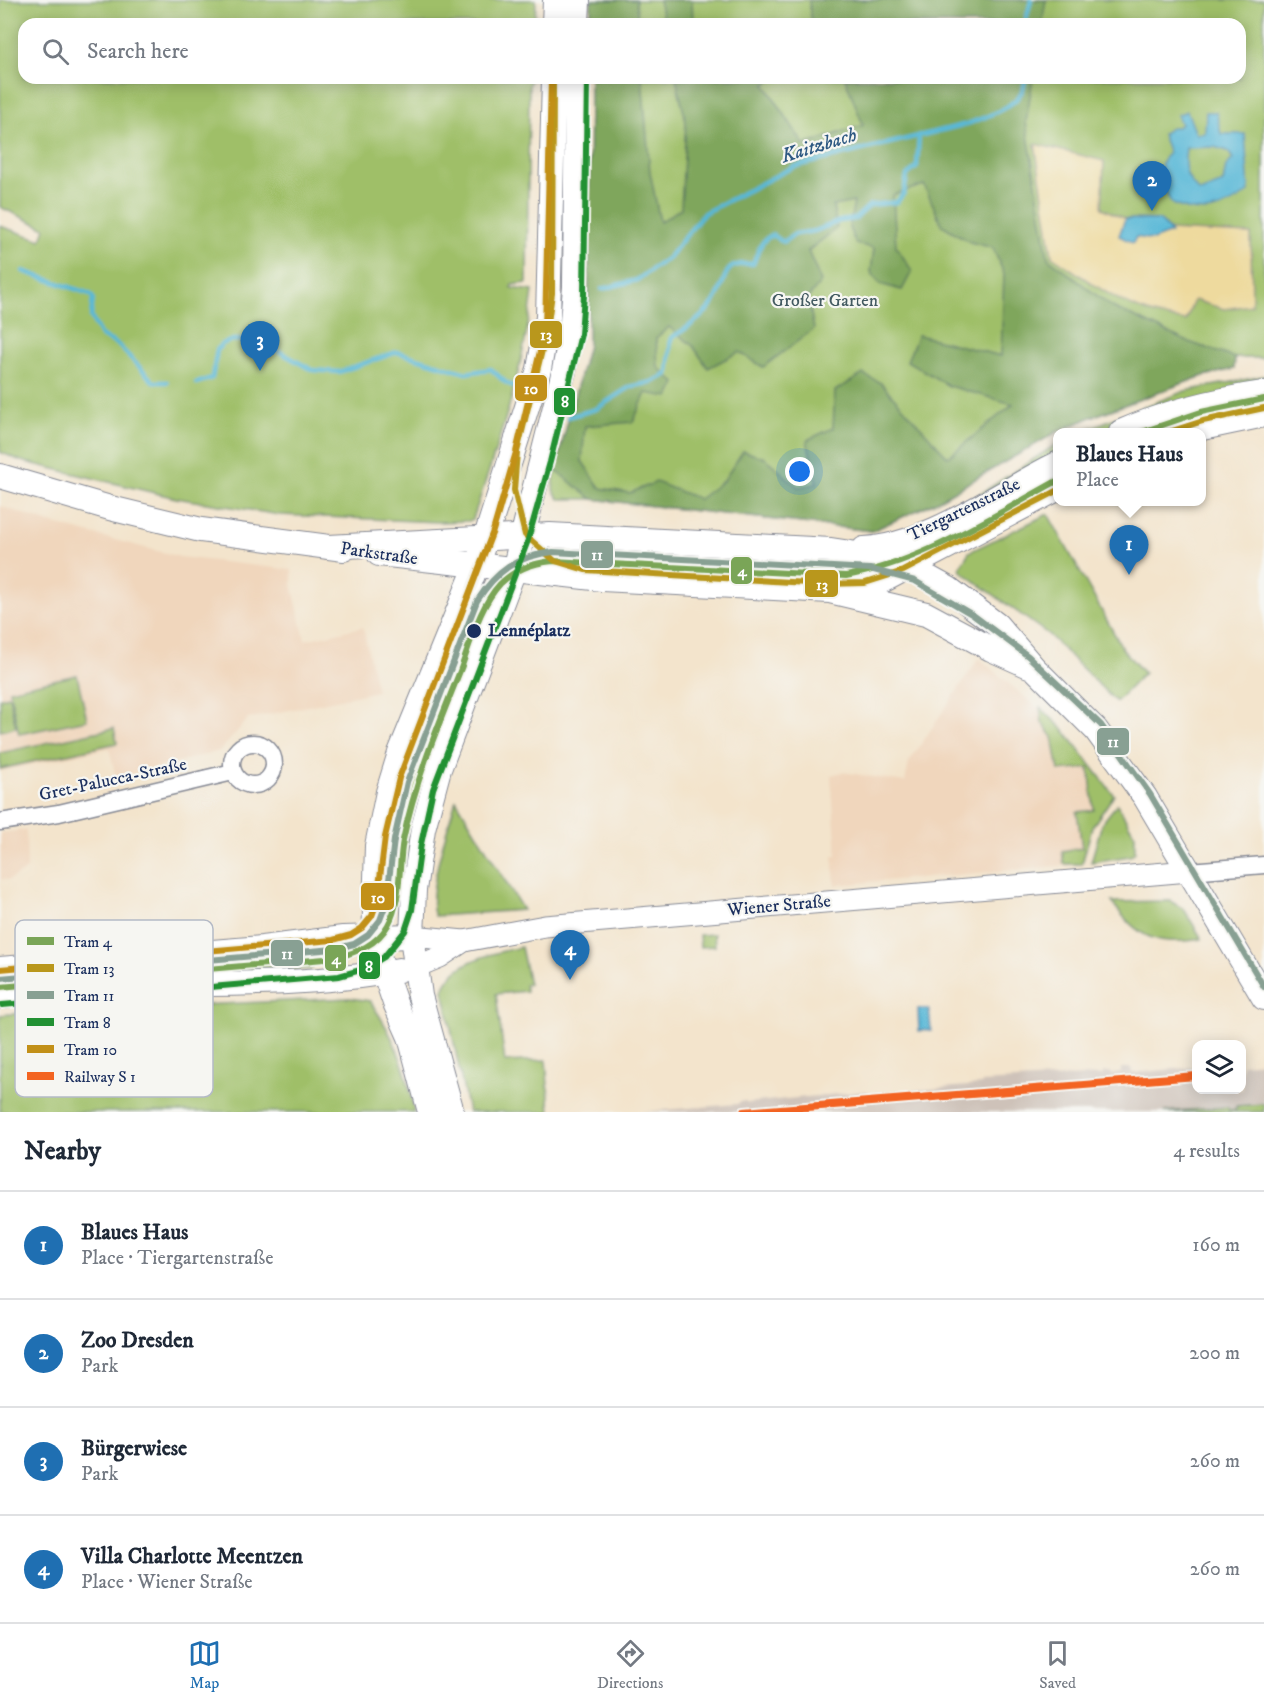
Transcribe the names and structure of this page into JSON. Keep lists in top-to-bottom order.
{
  "streets": {
    "main road": ["Tiergartenstraße", "Parkstraße", "Wiener Straße"],
    "street": ["Gret-Palucca-Straße"]
  },
  "water": ["Kaitzbach"],
  "parks": ["Großer Garten"],
  "places": ["Lennéplatz"],
  "lines": [
    "tram line 13",
    "tram line 8",
    "tram line 10",
    "tram line 4",
    "tram line 11"
  ],
  "legend": [
    "Tram 4",
    "Tram 13",
    "Tram 11",
    "Tram 8",
    "Tram 10",
    "Railway S 1"
  ],
  "page": {
    "search": "Search here",
    "pins": [
      "2",
      "3",
      "1",
      "4"
    ],
    "popup": ["Blaues Haus", "Place"],
    "heading": ["Nearby", "4 results"],
    "list": [
      {
        "mark": "1",
        "name": "Blaues Haus",
        "note": "Place · Tiergartenstraße",
        "value": "160 m"
      },
      {
        "mark": "2",
        "name": "Zoo Dresden",
        "note": "Park",
        "value": "200 m"
      },
      {
        "mark": "3",
        "name": "Bürgerwiese",
        "note": "Park",
        "value": "260 m"
      },
      {
        "mark": "4",
        "name": "Villa Charlotte Meentzen",
        "note": "Place · Wiener Straße",
        "value": "260 m"
      }
    ],
    "nav": ["Map", "Directions", "Saved"]
  }
}
